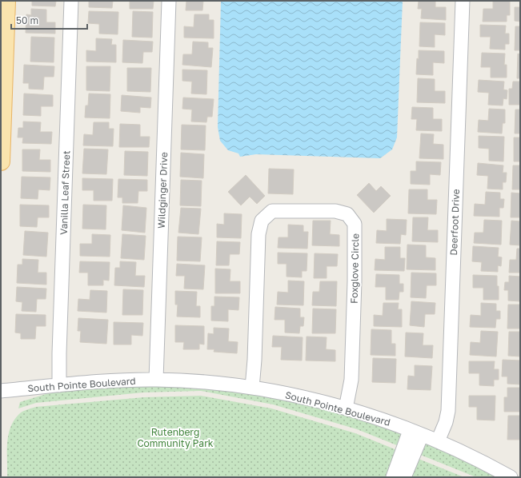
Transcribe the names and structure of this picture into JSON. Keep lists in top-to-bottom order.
{
  "streets": {
    "street": [
      "Wildginger Drive",
      "Vanilla Leaf Street",
      "Deerfoot Drive",
      "Foxglove Circle",
      "South Pointe Boulevard"
    ]
  },
  "crossings": [
    ["Wildginger Drive", "South Pointe Boulevard"],
    ["Vanilla Leaf Street", "South Pointe Boulevard"],
    ["Deerfoot Drive", "South Pointe Boulevard"],
    ["Foxglove Circle", "South Pointe Boulevard"]
  ],
  "parks": ["Rutenberg Community Park"],
  "scale_bar": "50 m"
}
